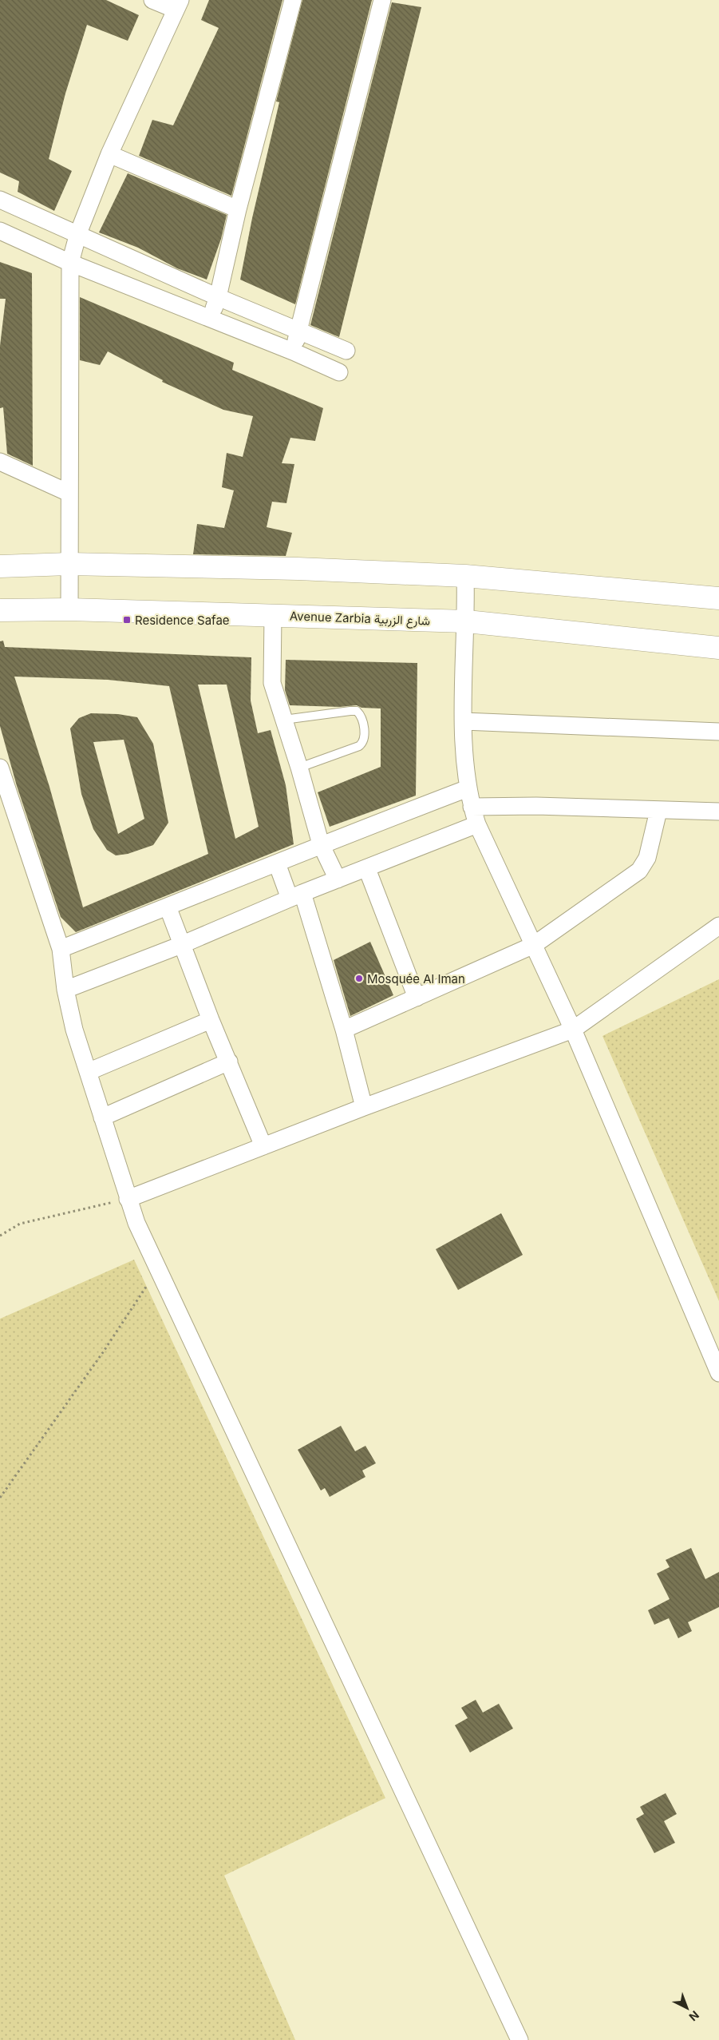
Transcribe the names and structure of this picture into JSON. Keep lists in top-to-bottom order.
{
  "streets": {
    "main road": ["Avenue Zarbia شارع الزربية"]
  },
  "places": {
    "transit": ["Residence Safae"],
    "other": ["Mosquée Al Iman"]
  },
  "north": "bottom right"
}
